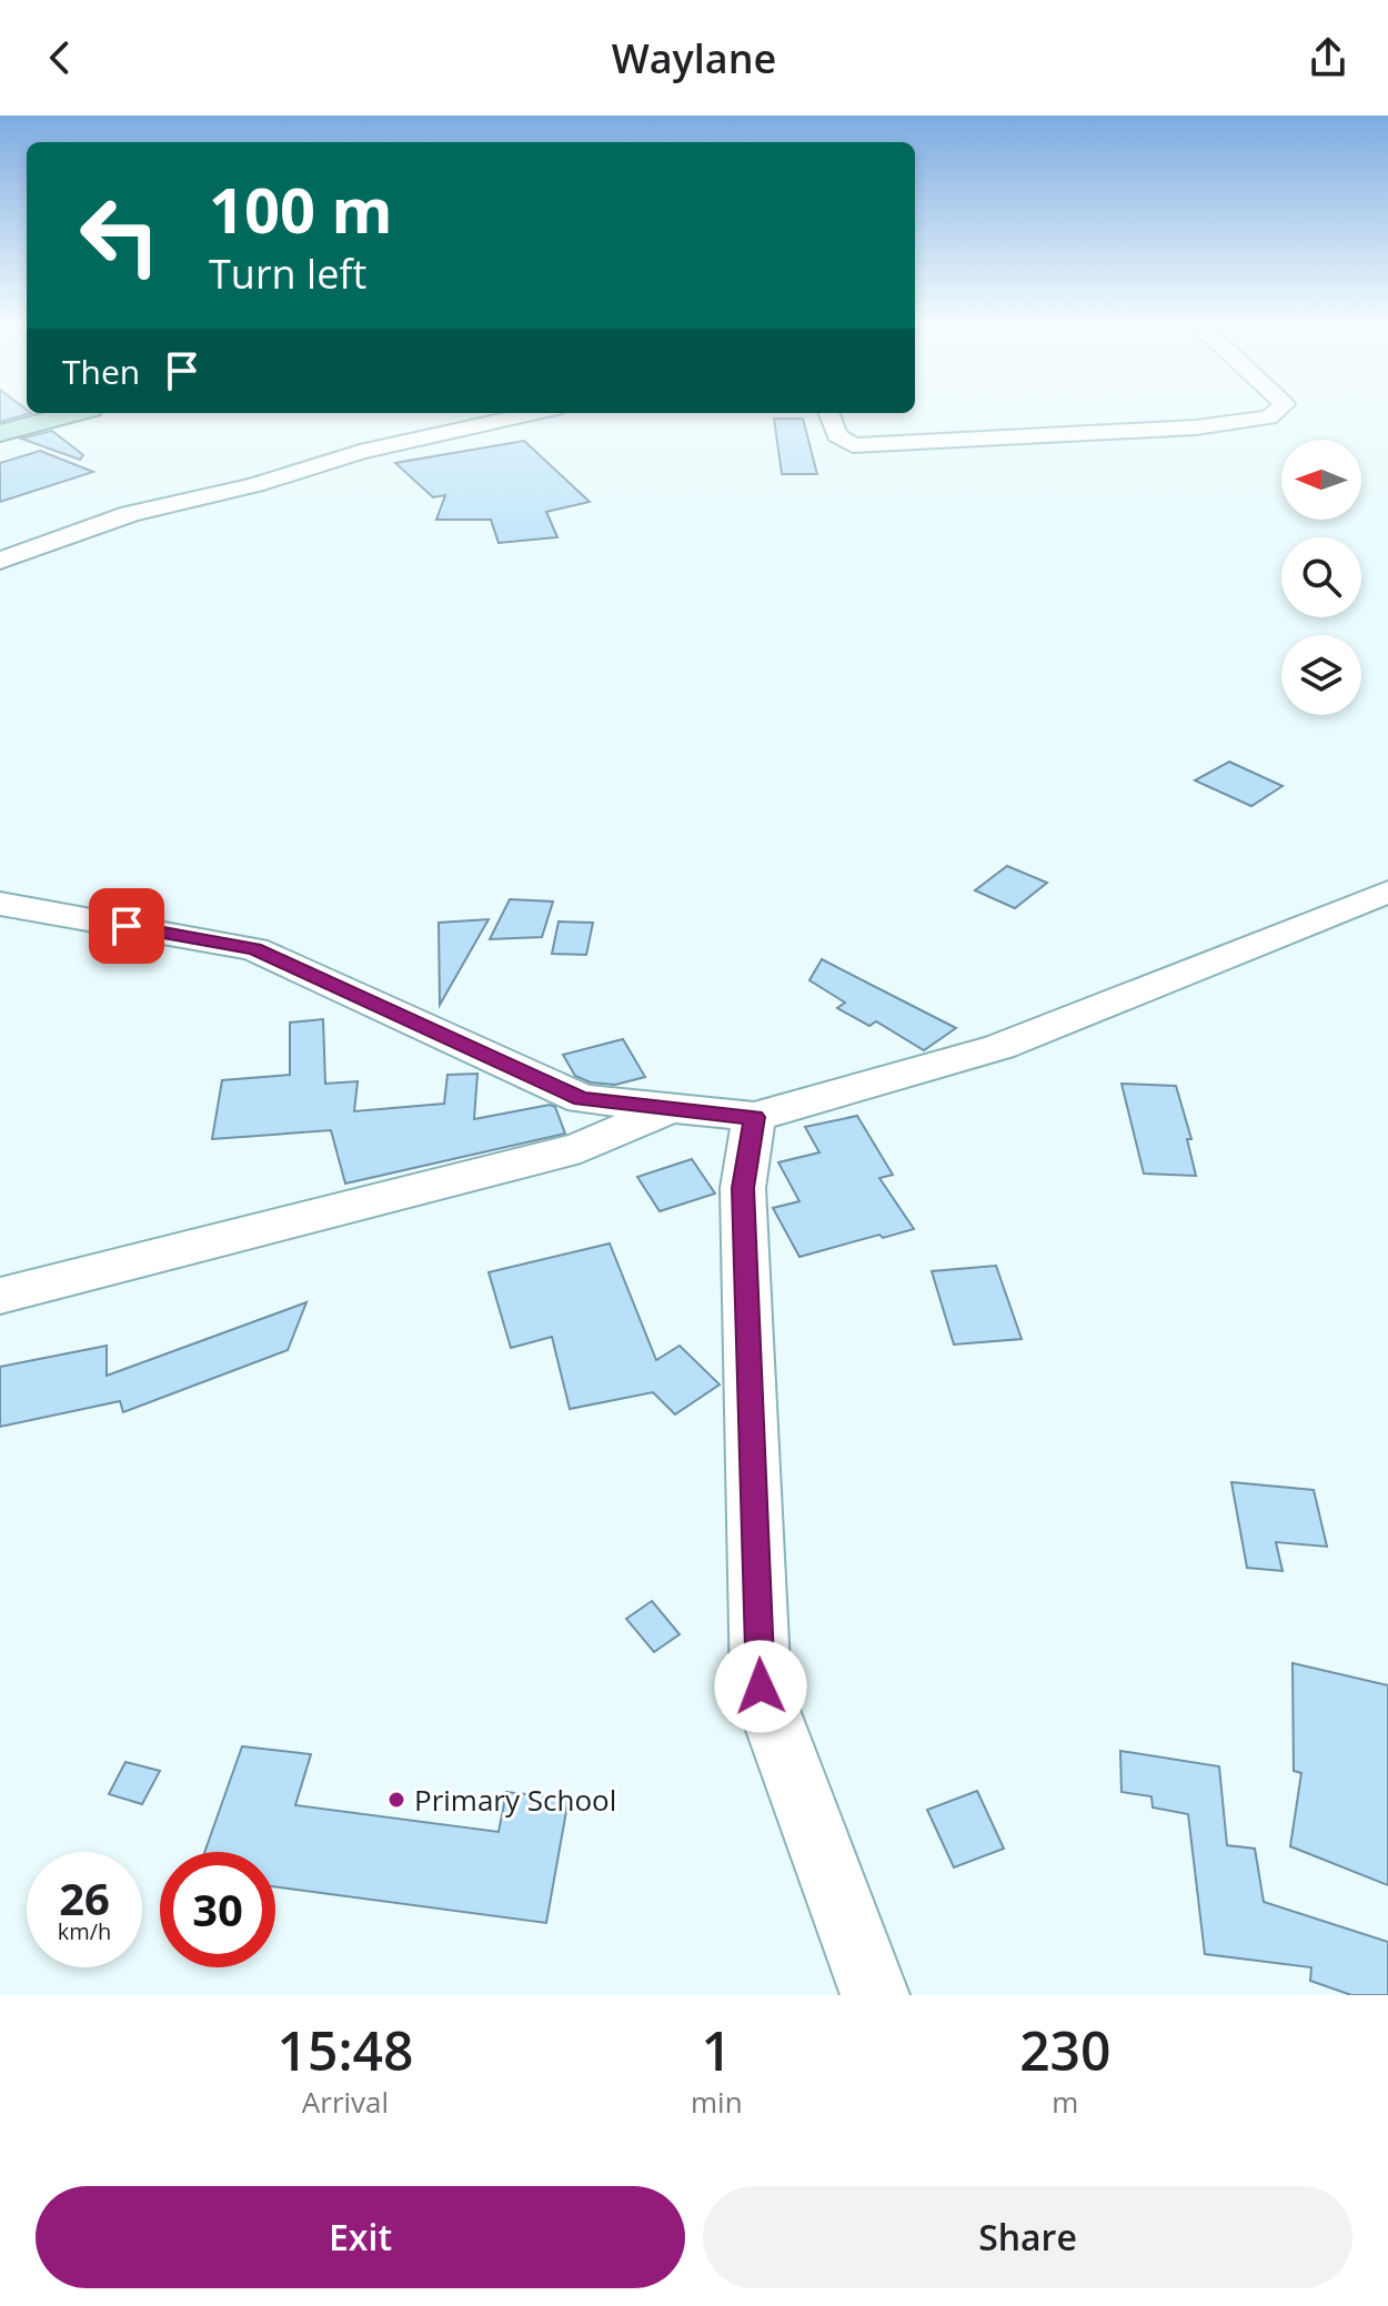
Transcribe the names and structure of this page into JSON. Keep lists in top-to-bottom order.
{
  "places": ["Primary School"],
  "north": "left",
  "page": {
    "header": "Waylane",
    "turn": ["100 m", "Turn left"],
    "then": "Then",
    "speed": "26 km/h",
    "limit": "30",
    "eta": [
      "15:48",
      "Arrival",
      "1",
      "min",
      "230",
      "m"
    ],
    "buttons": ["Exit", "Share"]
  }
}
